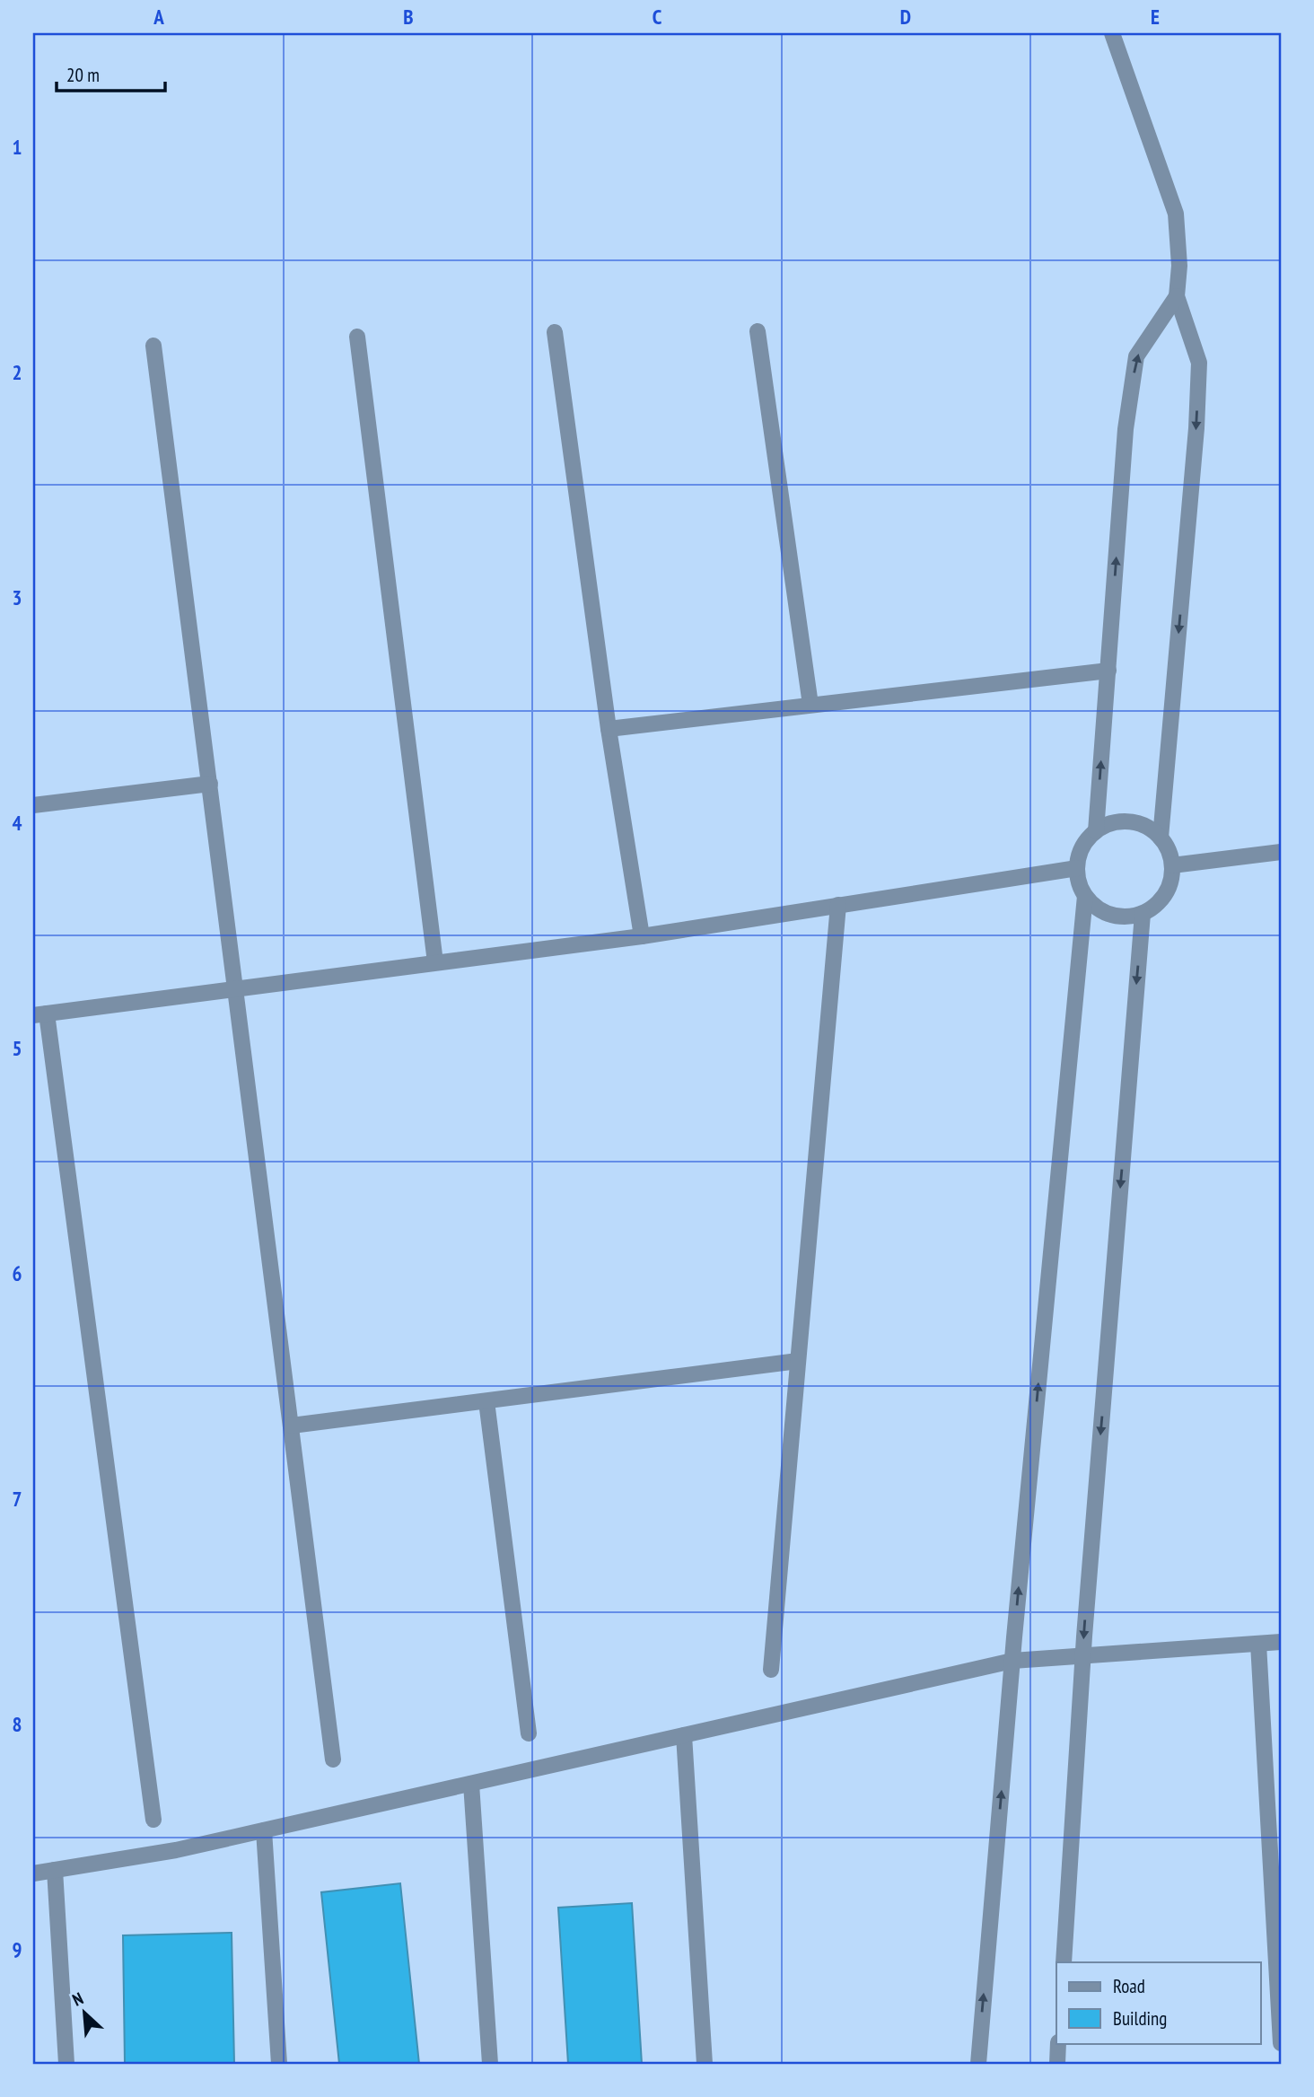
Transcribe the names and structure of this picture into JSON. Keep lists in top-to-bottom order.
{
  "legend": ["Road", "Building"],
  "scale_bar": "20 m",
  "north": "top left",
  "grid": {
    "columns": [
      "A",
      "B",
      "C",
      "D",
      "E"
    ],
    "rows": [
      "1",
      "2",
      "3",
      "4",
      "5",
      "6",
      "7",
      "8",
      "9"
    ]
  }
}
